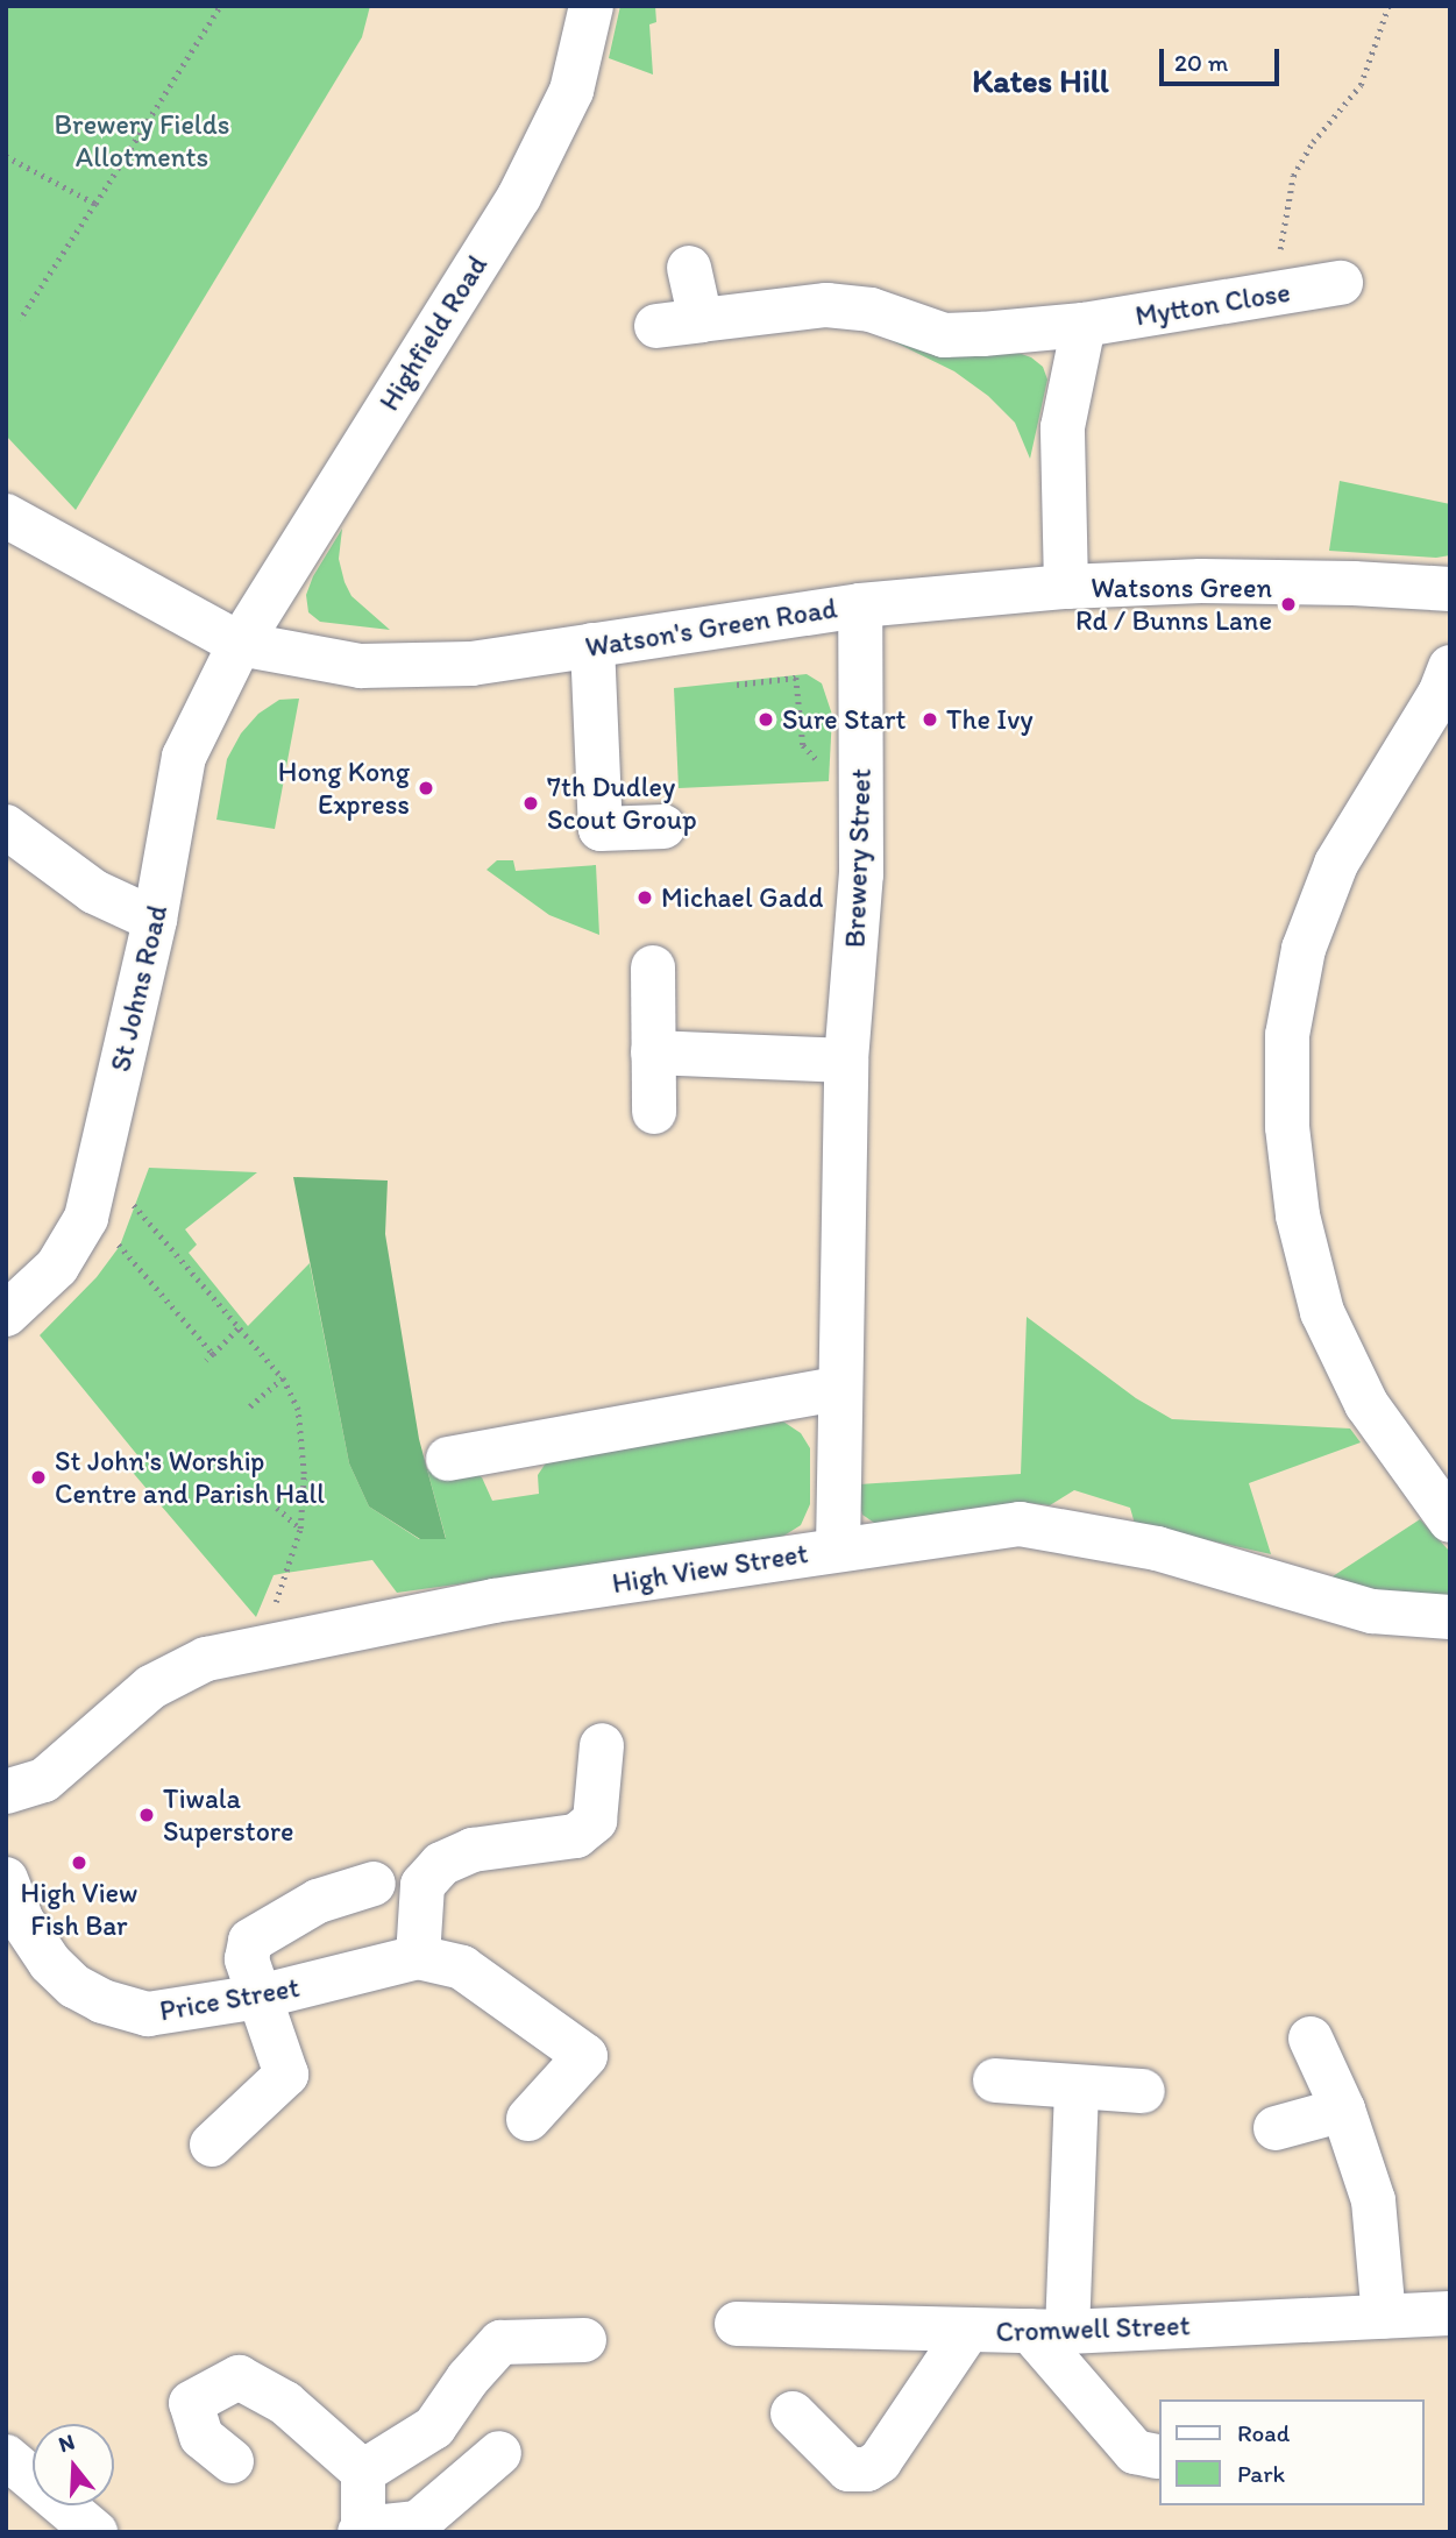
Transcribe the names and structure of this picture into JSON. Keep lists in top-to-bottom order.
{
  "streets": {
    "street": [
      "Mytton Close",
      "Highfield Road",
      "Watson's Green Road",
      "Brewery Street",
      "St Johns Road",
      "High View Street",
      "Price Street",
      "Cromwell Street"
    ]
  },
  "crossings": [
    ["Highfield Road", "Watson's Green Road"],
    ["Highfield Road", "St Johns Road"],
    ["Watson's Green Road", "Brewery Street"],
    ["Watson's Green Road", "St Johns Road"],
    ["Brewery Street", "High View Street"]
  ],
  "districts": ["Kates Hill"],
  "parks": ["Brewery Fields Allotments"],
  "places": [
    "Watsons Green Rd / Bunns Lane",
    "Sure Start",
    "The Ivy",
    "Hong Kong Express",
    "7th Dudley Scout Group",
    "Michael Gadd",
    "St John's Worship Centre and Parish Hall",
    "Tiwala Superstore",
    "High View Fish Bar"
  ],
  "legend": ["Road", "Park"],
  "scale_bar": "20 m",
  "north": "top"
}
